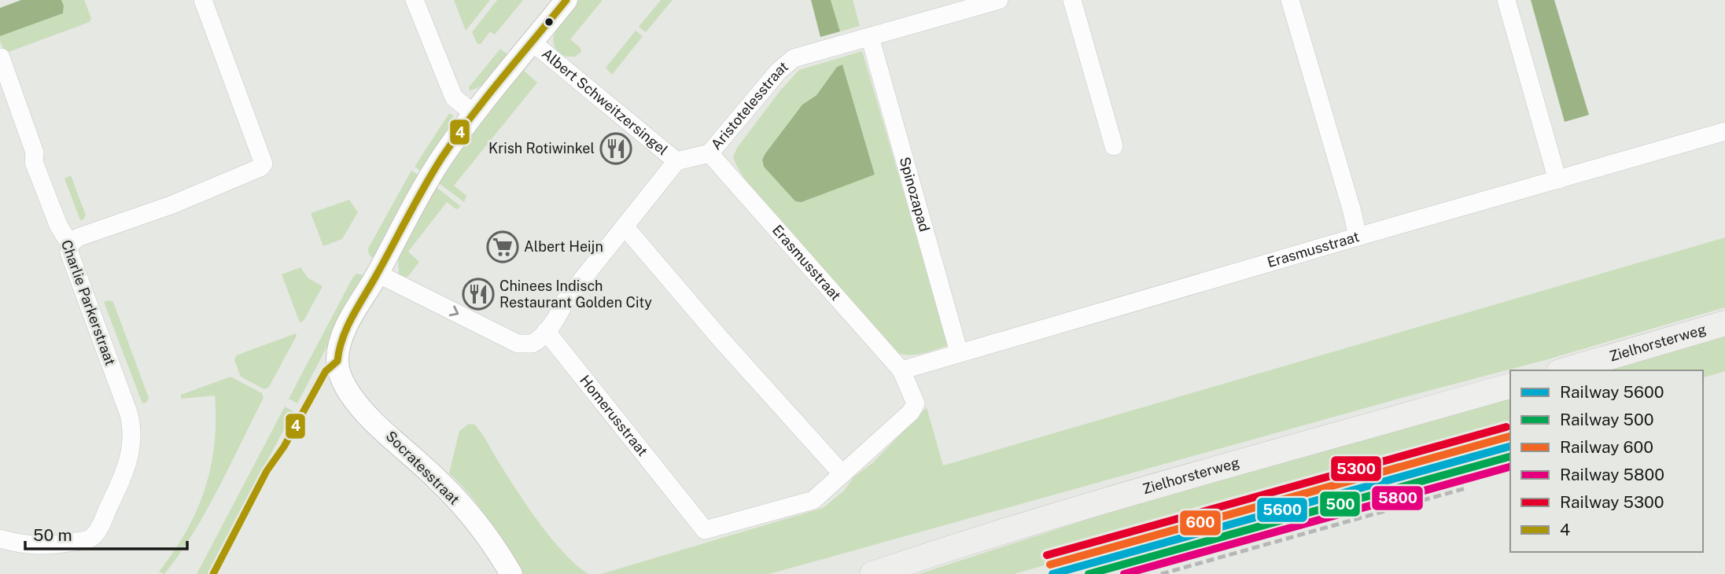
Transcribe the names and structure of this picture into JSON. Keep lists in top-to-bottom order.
{
  "streets": {
    "main road": ["Zielhorsterweg"],
    "street": [
      "Albert Schweitzersingel",
      "Aristotelesstraat",
      "Spinozapad",
      "Erasmusstraat",
      "Charlie Parkerstraat",
      "Homerusstraat",
      "Socratesstraat"
    ]
  },
  "crossings": [
    ["Albert Schweitzersingel", "Aristotelesstraat"],
    ["Albert Schweitzersingel", "Socratesstraat"],
    ["Aristotelesstraat", "Spinozapad"],
    ["Aristotelesstraat", "Erasmusstraat"],
    ["Spinozapad", "Erasmusstraat"],
    ["Erasmusstraat", "Homerusstraat"]
  ],
  "places": {
    "restaurant": ["Krish Rotiwinkel", "Chinees Indisch Restaurant Golden City"],
    "supermarket": ["Albert Heijn"]
  },
  "lines": [
    "transit line 4",
    "rail line 5300",
    "rail line 600",
    "rail line 5600",
    "rail line 500",
    "rail line 5800"
  ],
  "legend": [
    "Railway 5600",
    "Railway 500",
    "Railway 600",
    "Railway 5800",
    "Railway 5300",
    "4"
  ],
  "scale_bar": "50 m"
}
